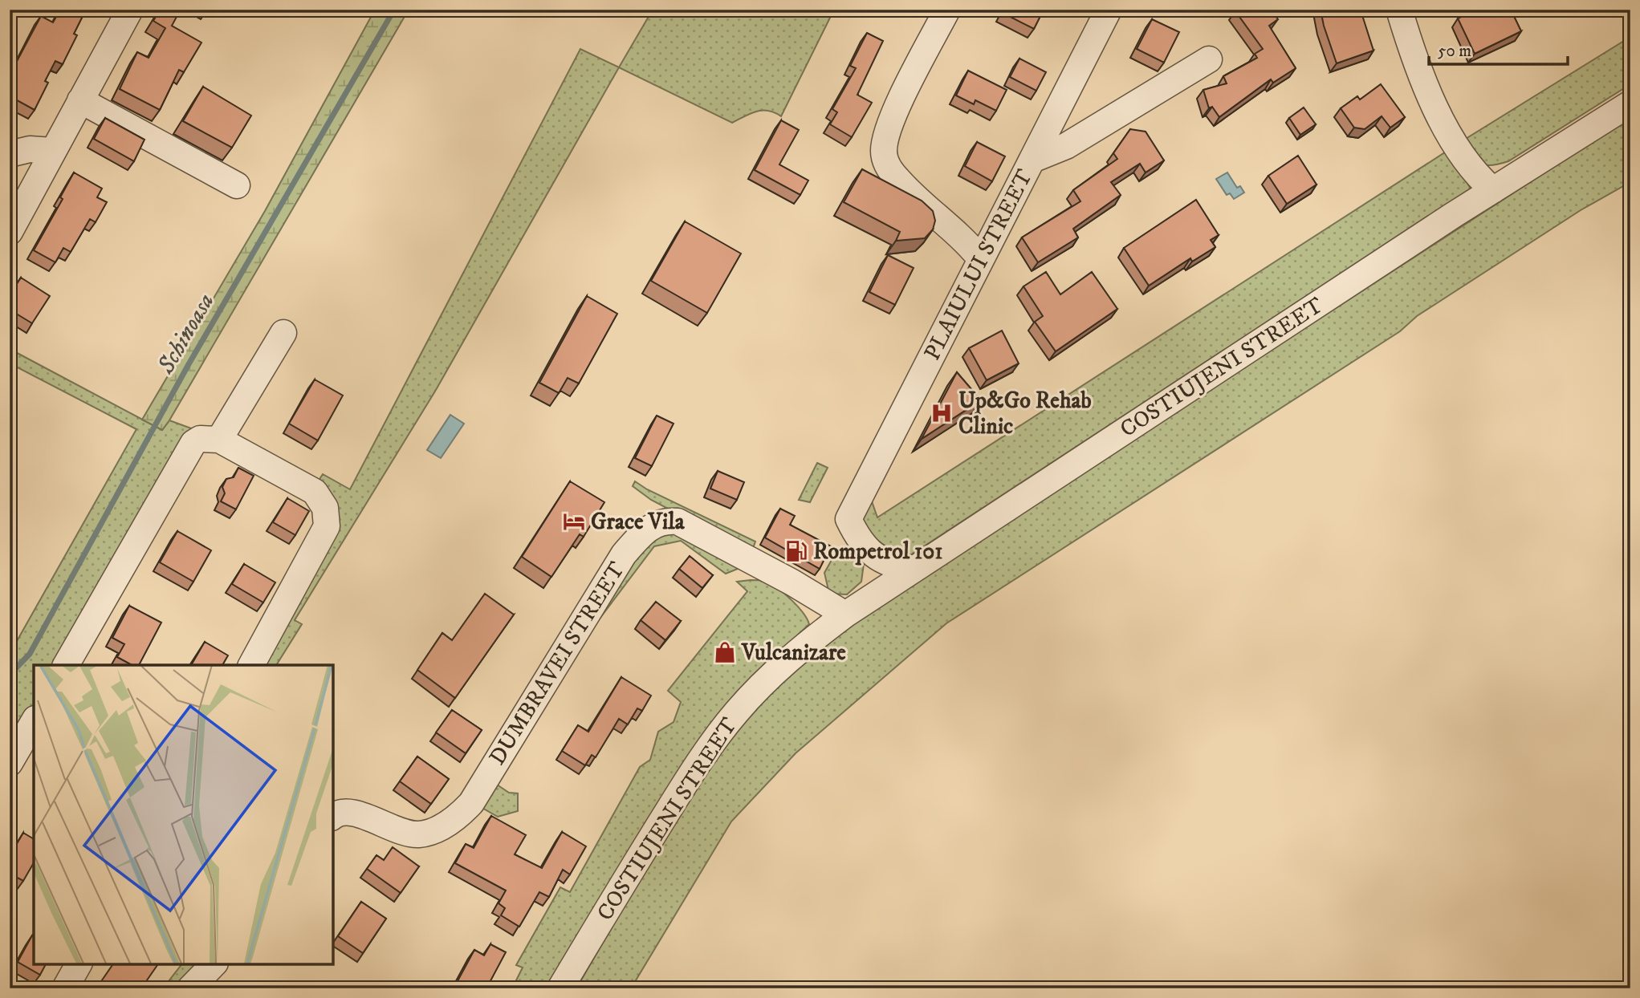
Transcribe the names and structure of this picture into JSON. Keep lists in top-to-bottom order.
{
  "streets": {
    "street": ["PLAIULUI STREET", "COSTIUJENI STREET", "DUMBRAVEI STREET"]
  },
  "crossings": [
    ["PLAIULUI STREET", "COSTIUJENI STREET"],
    ["COSTIUJENI STREET", "DUMBRAVEI STREET"]
  ],
  "water": ["Schinoasa"],
  "places": {
    "hospital": ["Up&Go Rehab Clinic"],
    "hotel": ["Grace Vila"],
    "fuel station": ["Rompetrol 101"],
    "shop": ["Vulcanizare"]
  },
  "scale_bar": "50 m"
}
